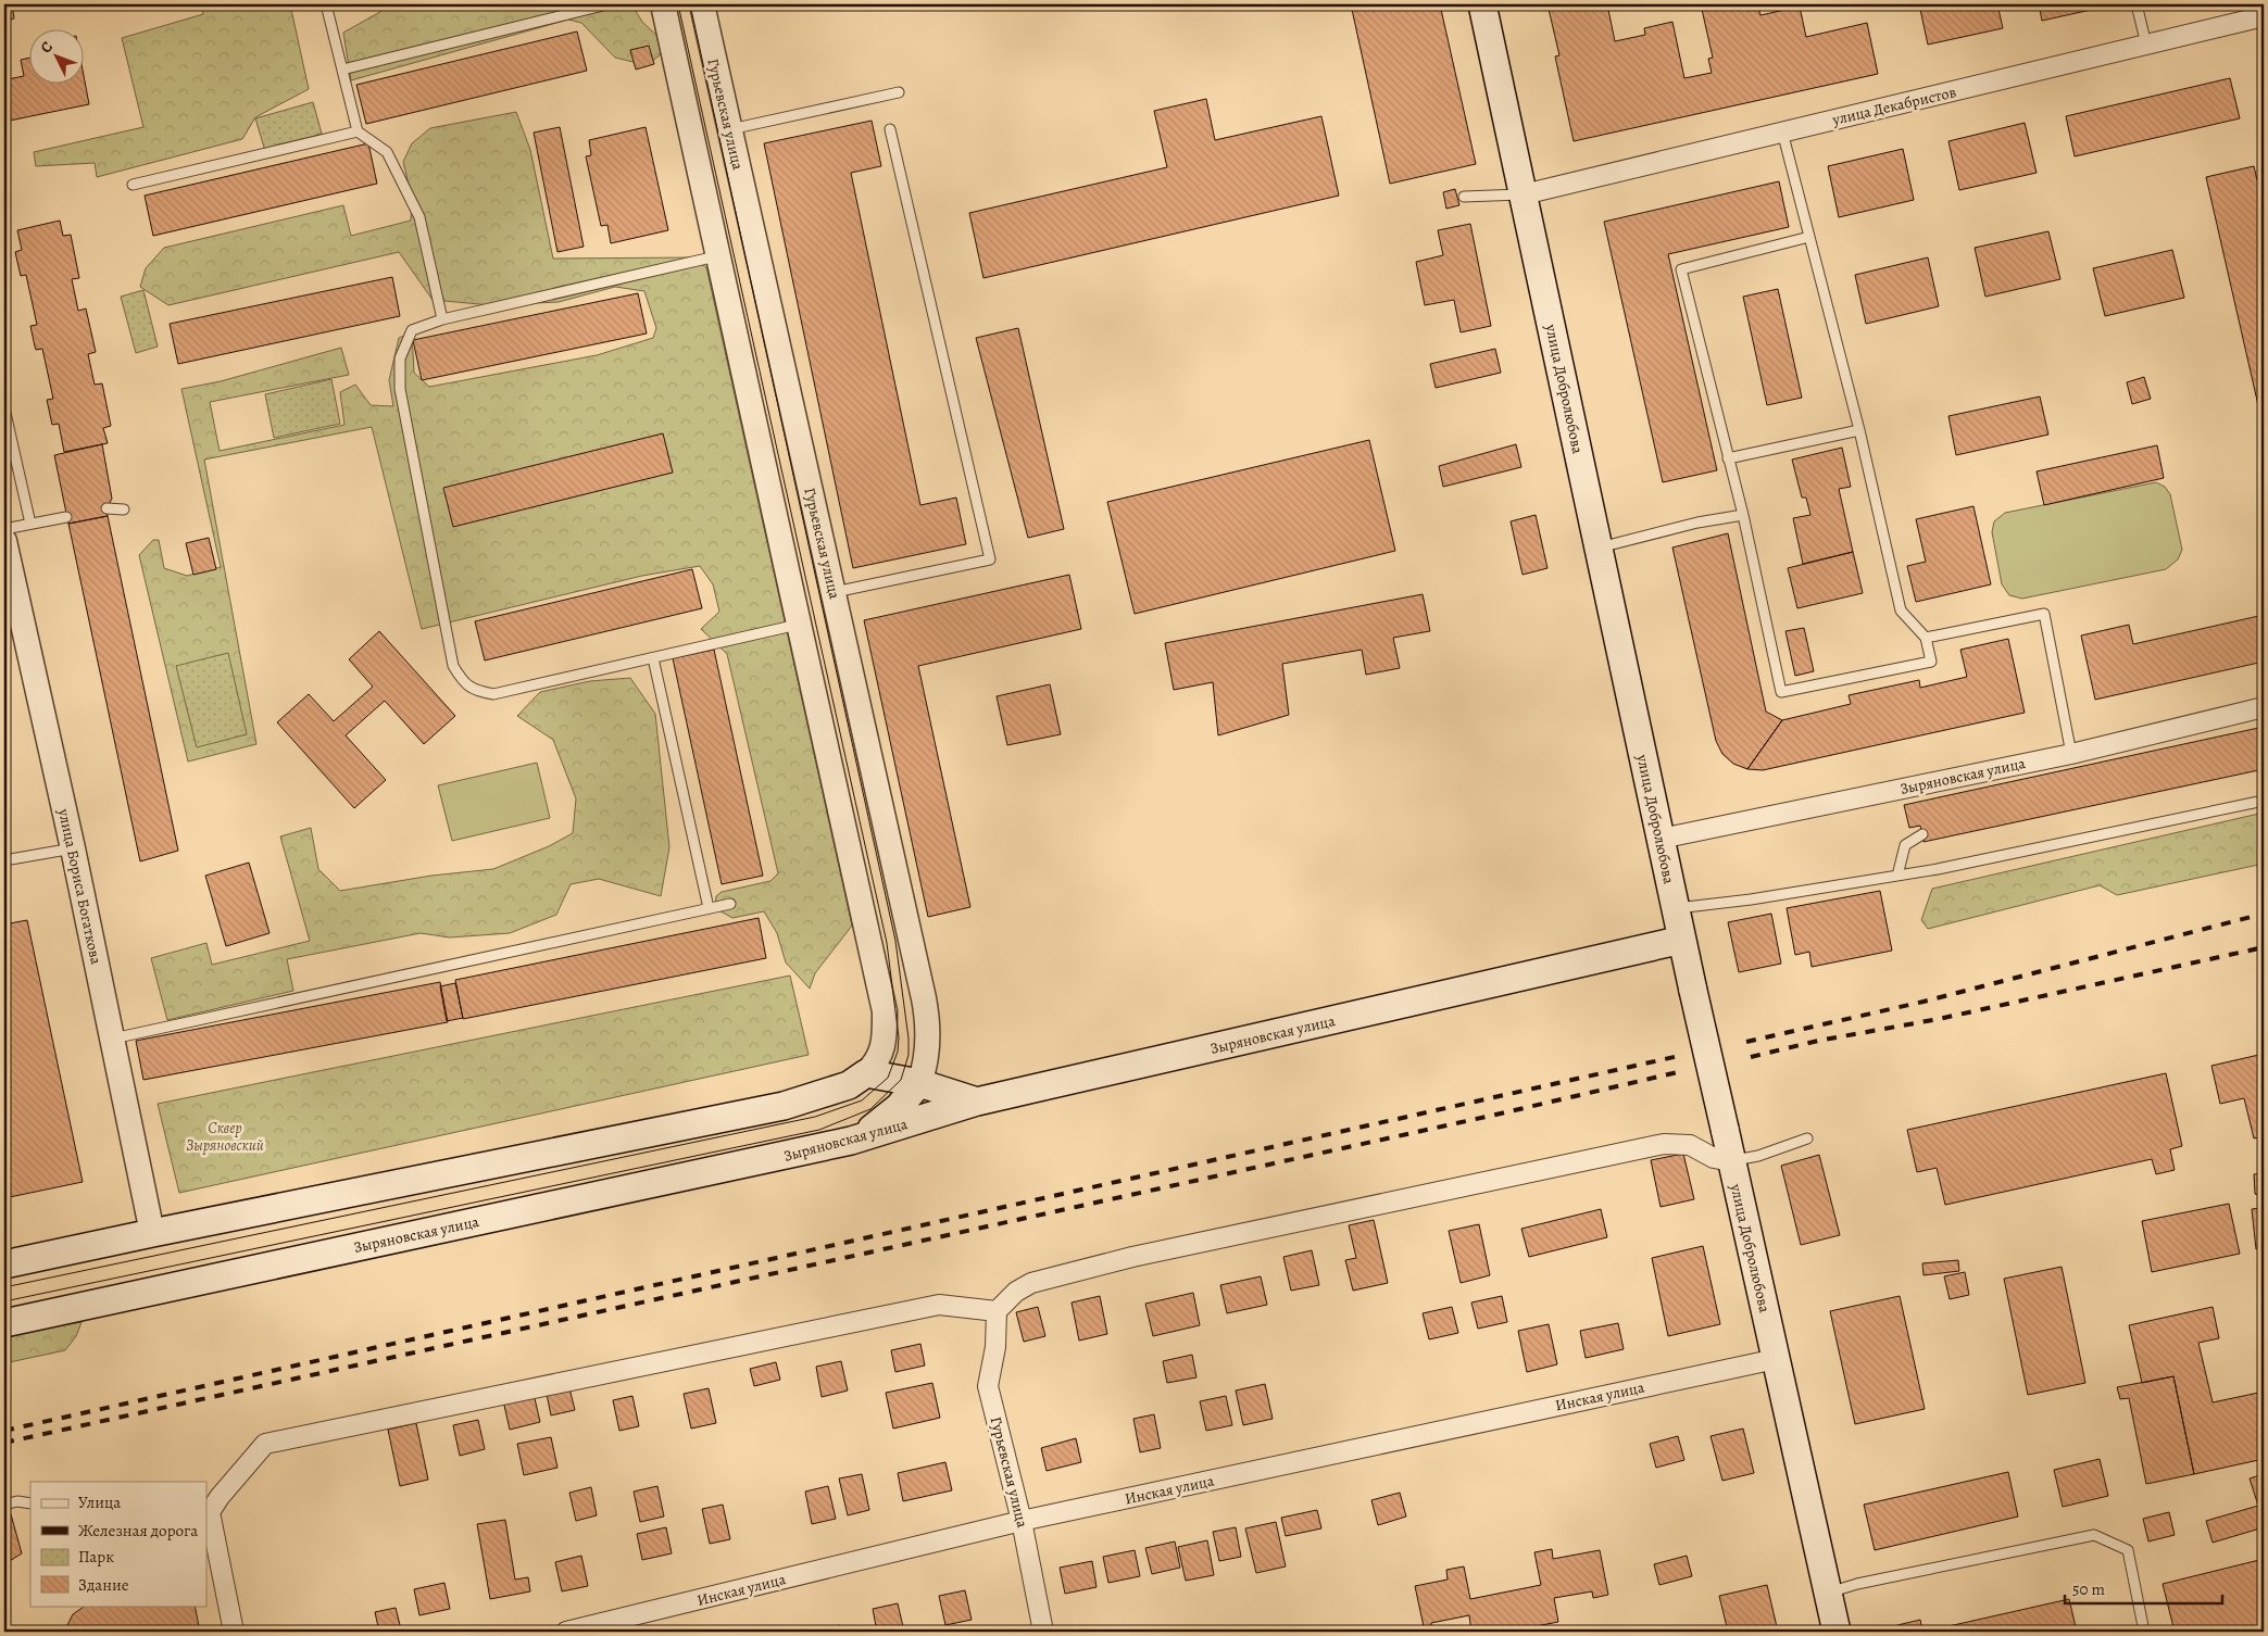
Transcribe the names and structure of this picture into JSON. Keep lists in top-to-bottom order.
{
  "streets": {
    "main road": ["улица Добролюбова", "Зыряновская улица"],
    "street": [
      "улица Декабристов",
      "Гурьевская улица",
      "улица Бориса Богаткова",
      "Инская улица"
    ]
  },
  "crossings": [
    ["улица Декабристов", "улица Добролюбова"],
    ["Гурьевская улица", "Инская улица"],
    ["улица Добролюбова", "Зыряновская улица"],
    ["улица Добролюбова", "Инская улица"]
  ],
  "parks": ["Cквер Зыряновский"],
  "legend": [
    "Улица",
    "Железная дорога",
    "Парк",
    "Здание"
  ],
  "scale_bar": "50 m",
  "north": "top left"
}
